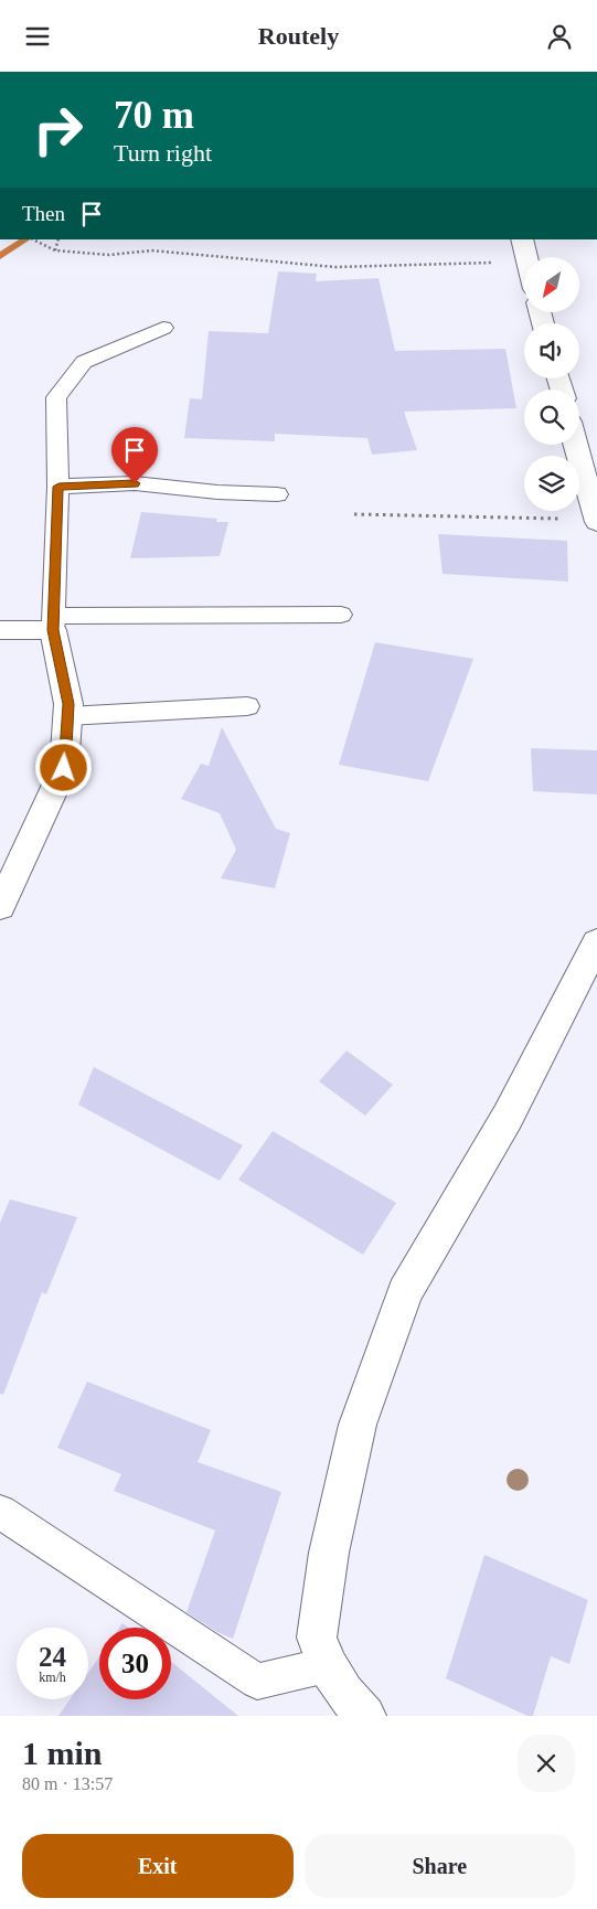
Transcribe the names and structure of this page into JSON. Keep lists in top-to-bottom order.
{
  "north": "bottom left",
  "page": {
    "header": "Routely",
    "turn": ["70 m", "Turn right"],
    "then": "Then",
    "speed": "24 km/h",
    "limit": "30",
    "heading": ["1 min", "80 m · 13:57"],
    "buttons": ["Exit", "Share"]
  }
}
